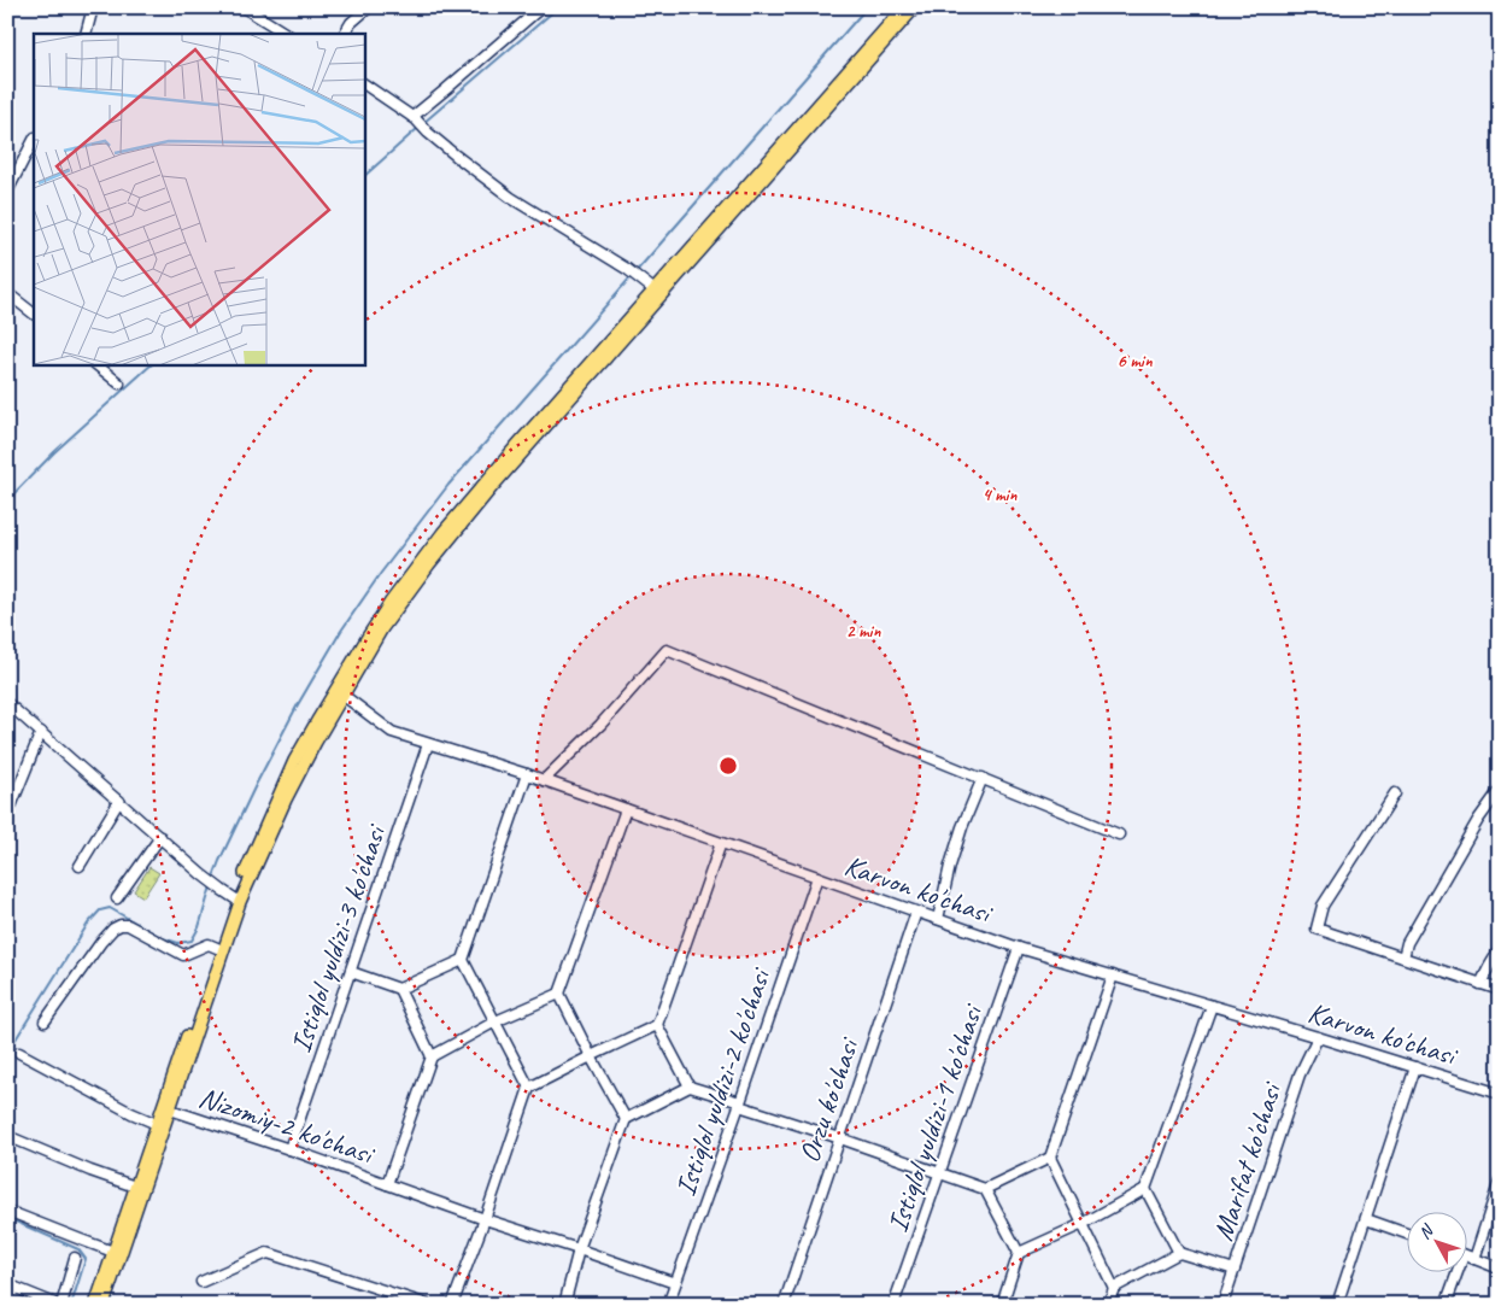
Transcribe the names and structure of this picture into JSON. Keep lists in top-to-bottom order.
{
  "streets": {
    "street": [
      "Karvon ko'chasi",
      "Istiqlol yuldizi-3 ko'chasi",
      "Istiqlol yuldizi-2 ko'chasi",
      "Orzu ko'chasi",
      "Istiqlol yuldizi-1 ko'chasi",
      "Nizomiy-2 ko'chasi",
      "Marifat ko'chasi"
    ]
  },
  "crossings": [
    ["Karvon ko'chasi", "Istiqlol yuldizi-3 ko'chasi"],
    ["Karvon ko'chasi", "Istiqlol yuldizi-2 ko'chasi"],
    ["Karvon ko'chasi", "Orzu ko'chasi"],
    ["Karvon ko'chasi", "Istiqlol yuldizi-1 ko'chasi"],
    ["Karvon ko'chasi", "Marifat ko'chasi"],
    ["Istiqlol yuldizi-3 ko'chasi", "Nizomiy-2 ko'chasi"],
    ["Istiqlol yuldizi-2 ko'chasi", "Nizomiy-2 ko'chasi"]
  ],
  "north": "top left",
  "rings": ["6 min", "4 min", "2 min"]
}
